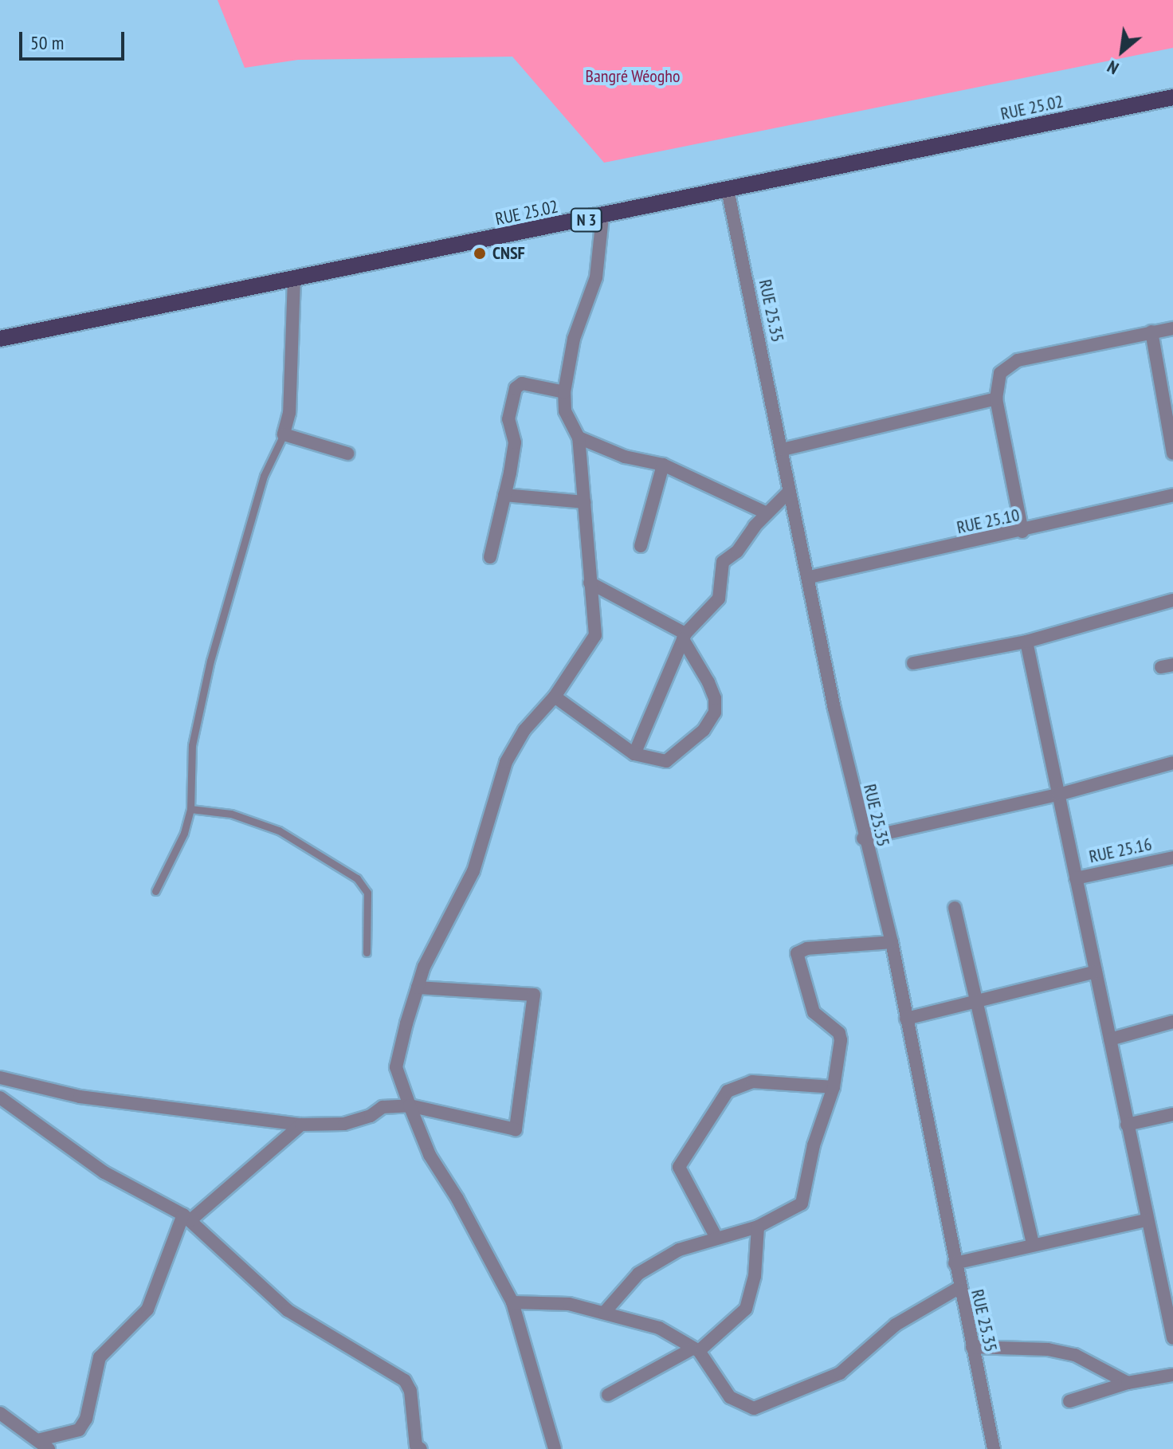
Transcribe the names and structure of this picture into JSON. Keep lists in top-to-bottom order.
{
  "streets": {
    "main road": ["RUE 25.02", "N 3"],
    "street": ["RUE 25.35", "RUE 25.10", "RUE 25.16"]
  },
  "crossings": [
    ["RUE 25.02", "RUE 25.35"],
    ["RUE 25.35", "RUE 25.10"]
  ],
  "parks": ["Bangré Wéogho"],
  "places": ["CNSF"],
  "scale_bar": "50 m",
  "north": "bottom left"
}
